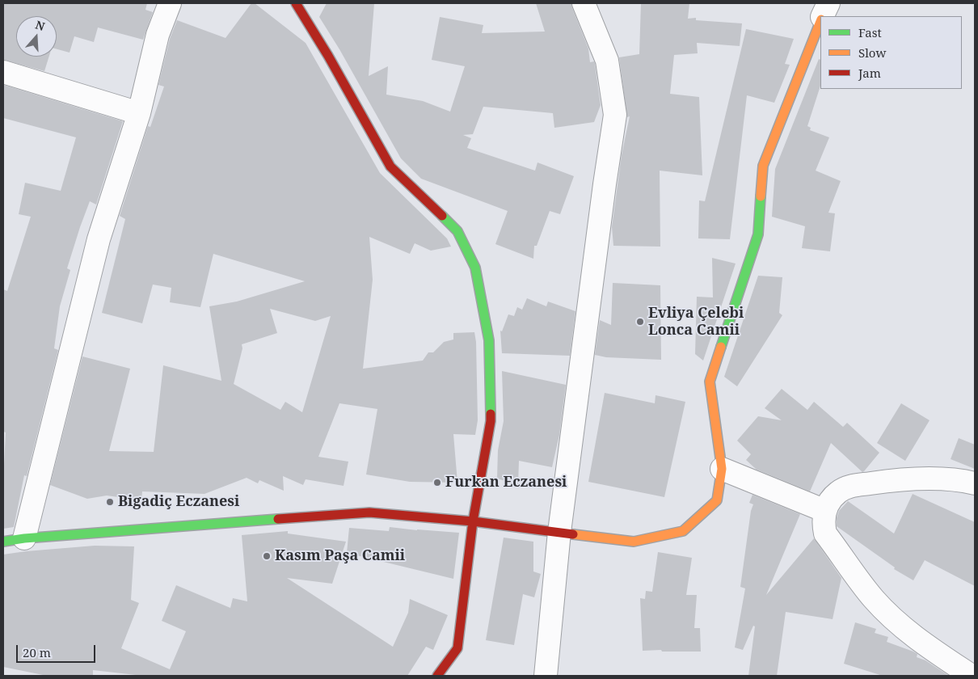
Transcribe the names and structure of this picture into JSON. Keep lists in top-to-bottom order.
{
  "places": [
    "Evliya Çelebi Lonca Camii",
    "Furkan Eczanesi",
    "Bigadiç Eczanesi",
    "Kasım Paşa Camii"
  ],
  "legend": ["Fast", "Slow", "Jam"],
  "scale_bar": "20 m",
  "north": "top"
}
